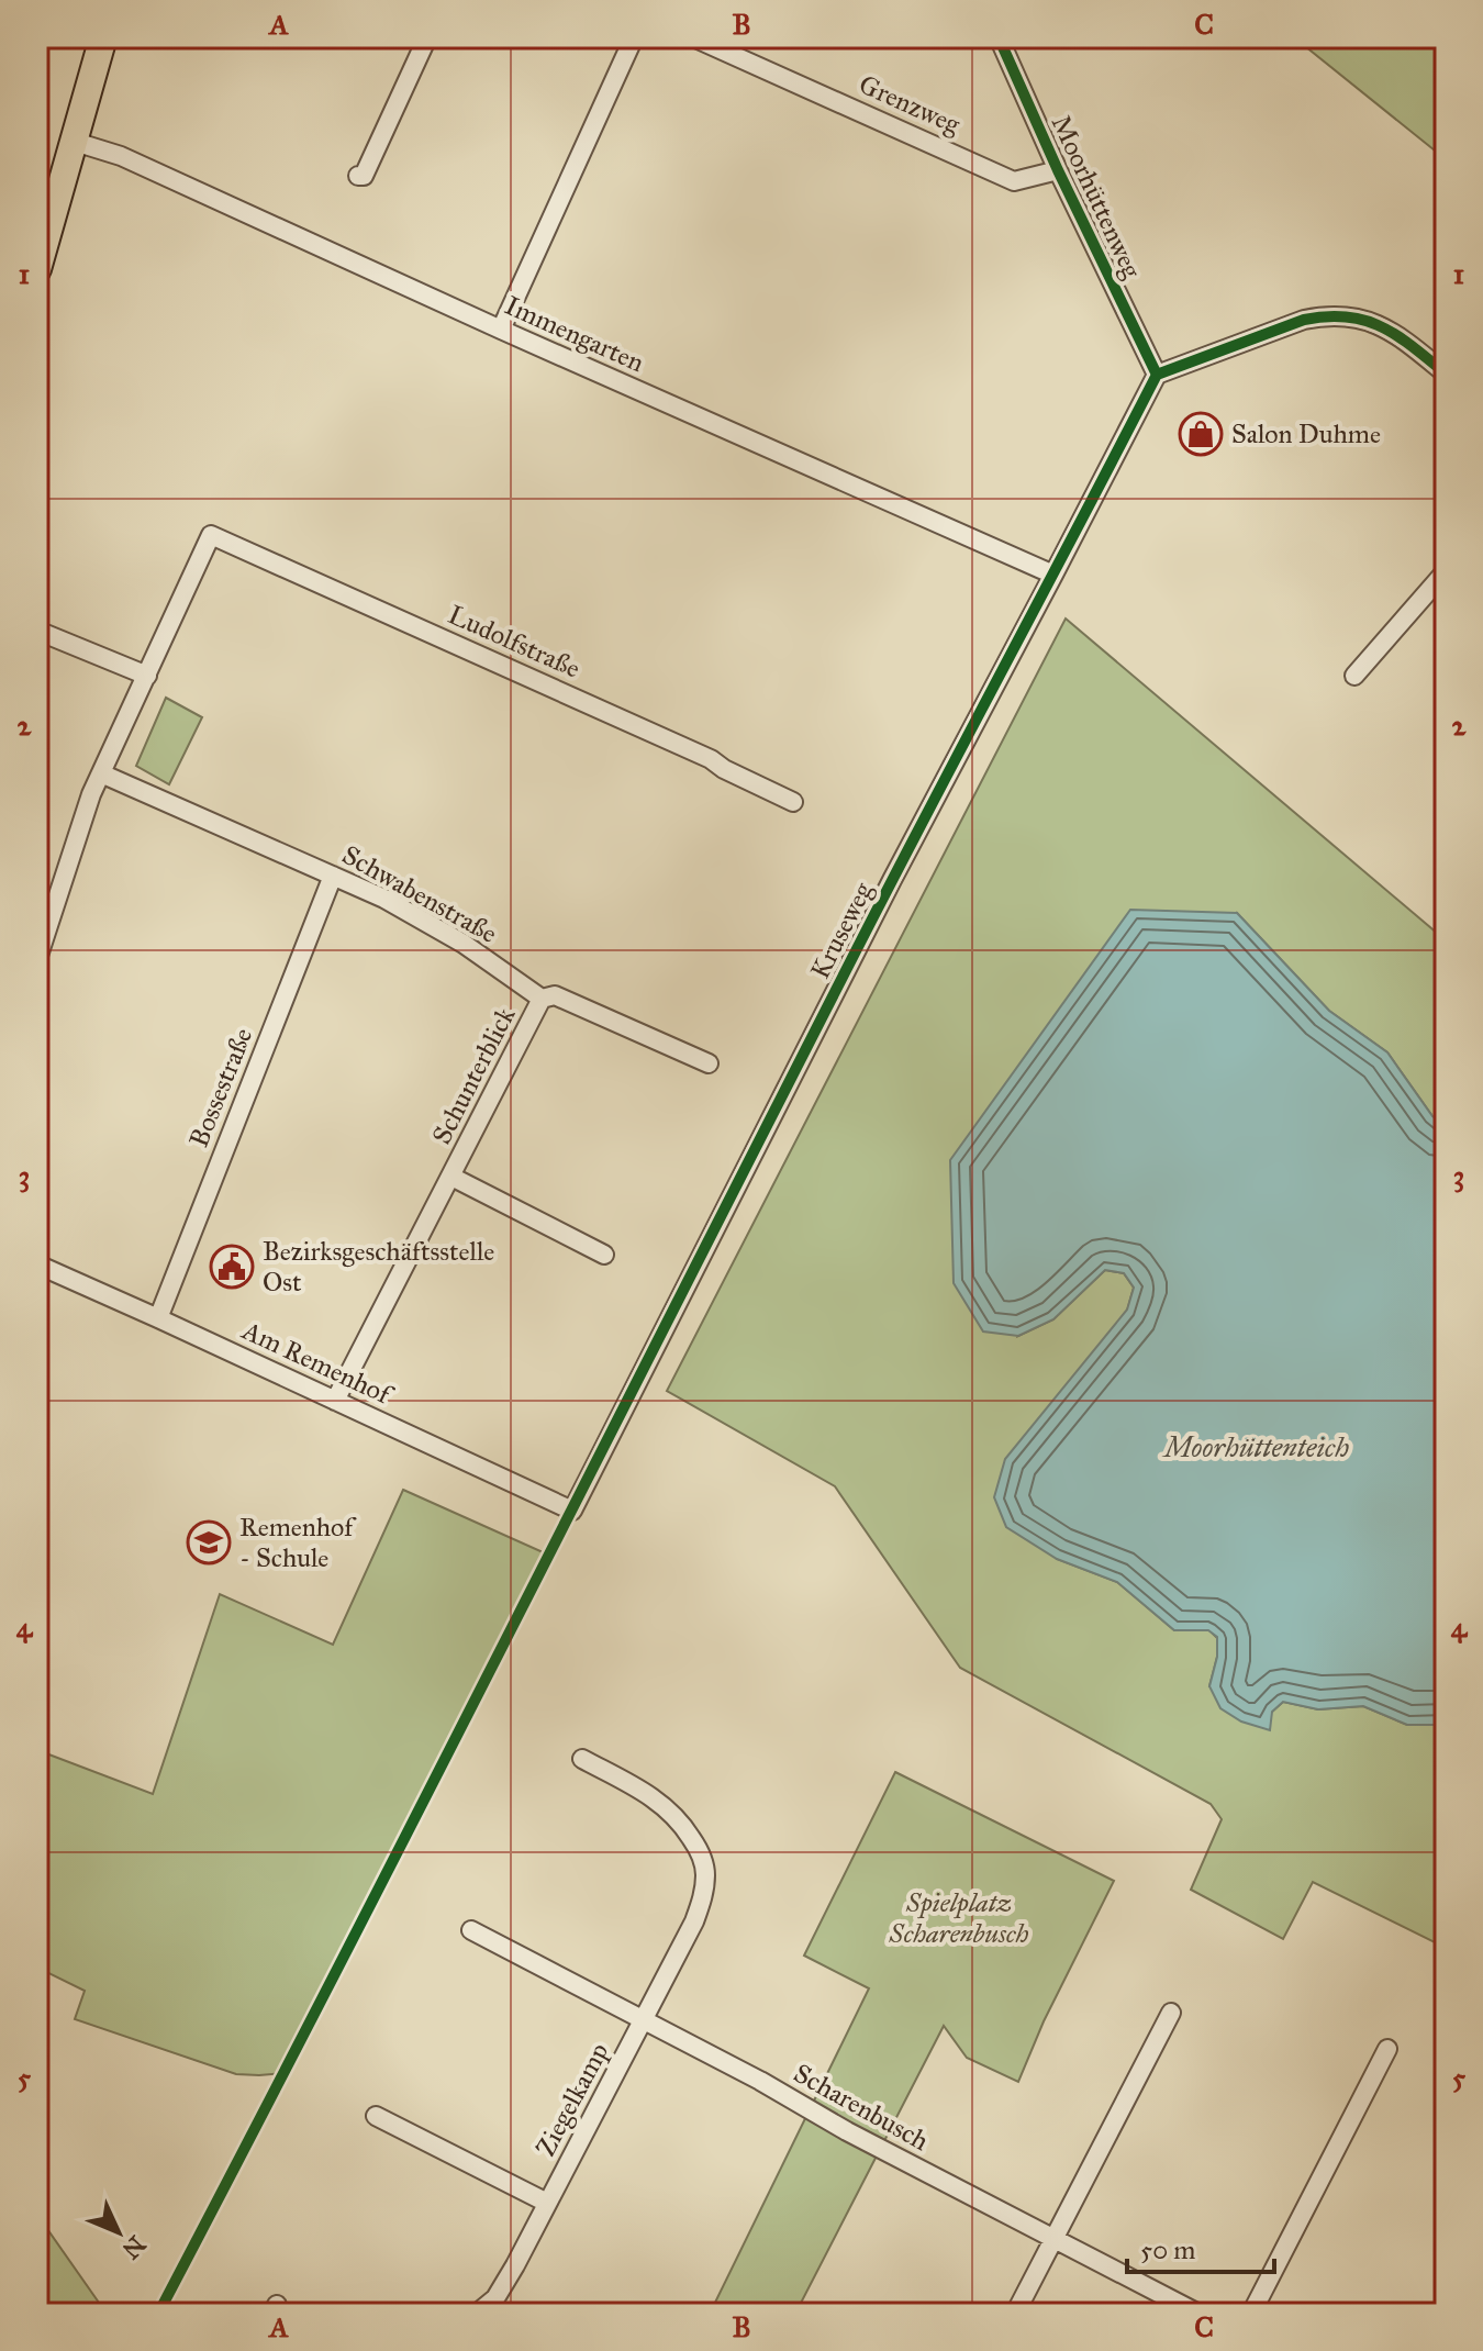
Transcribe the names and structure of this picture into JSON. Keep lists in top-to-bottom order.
{
  "streets": {
    "street": [
      "Grenzweg",
      "Moorhüttenweg",
      "Immengarten",
      "Ludolfstraße",
      "Schwabenstraße",
      "Kruseweg",
      "Schunterblick",
      "Bossestraße",
      "Am Remenhof",
      "Ziegelkamp",
      "Scharenbusch"
    ]
  },
  "crossings": [
    ["Grenzweg", "Moorhüttenweg"],
    ["Moorhüttenweg", "Kruseweg"],
    ["Immengarten", "Kruseweg"],
    ["Schwabenstraße", "Schunterblick"],
    ["Schwabenstraße", "Bossestraße"],
    ["Kruseweg", "Am Remenhof"],
    ["Schunterblick", "Am Remenhof"],
    ["Bossestraße", "Am Remenhof"],
    ["Ziegelkamp", "Scharenbusch"]
  ],
  "water": ["Moorhüttenteich"],
  "parks": ["Spielplatz Scharenbusch"],
  "places": {
    "shop": ["Salon Duhme"],
    "public building": ["Bezirksgeschäftsstelle Ost"],
    "school or university": ["Remenhof - Schule"]
  },
  "scale_bar": "50 m",
  "north": "bottom right",
  "grid": {
    "columns": ["A", "B", "C"],
    "rows": [
      "1",
      "2",
      "3",
      "4",
      "5"
    ]
  }
}
